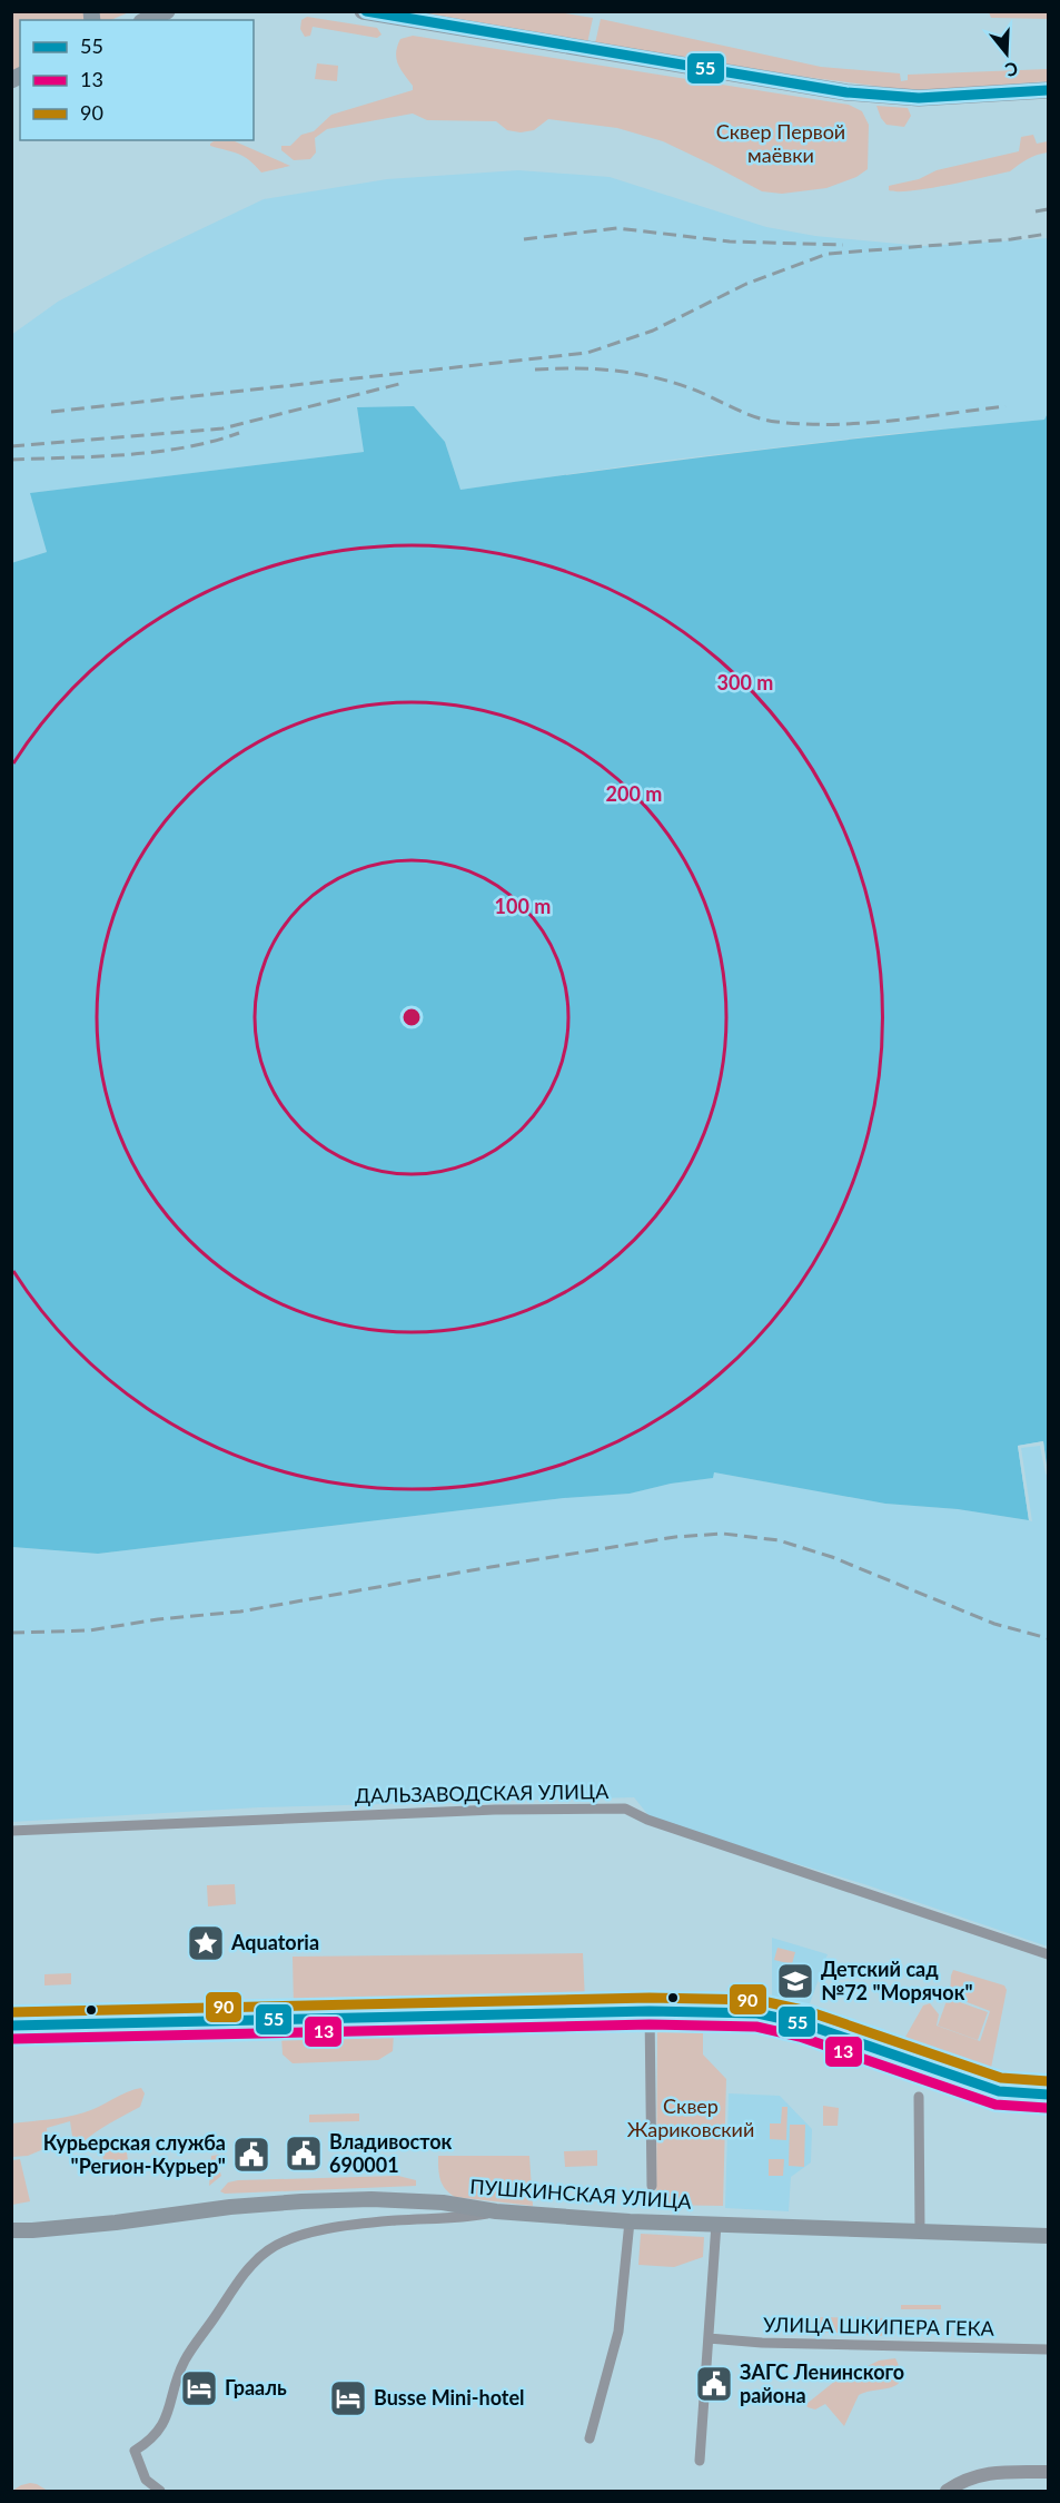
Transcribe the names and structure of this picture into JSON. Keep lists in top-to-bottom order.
{
  "streets": {
    "main road": ["ПУШКИНСКАЯ УЛИЦА"],
    "street": ["ДАЛЬЗАВОДСКАЯ УЛИЦА", "УЛИЦА ШКИПЕРА ГЕКА"]
  },
  "parks": ["Сквер Первой маёвки", "Сквер Жариковский"],
  "places": {
    "place": ["Aquatoria"],
    "school or university": ["Детский сад №72 \"Морячок\""],
    "public building": ["Владивосток 690001", "Курьерская служба \"Регион-Курьер\"", "ЗАГС Ленинского района"],
    "hotel": ["Грааль", "Busse Mini-hotel"]
  },
  "lines": ["transit line 55", "transit line 90", "transit line 13"],
  "legend": ["55", "13", "90"],
  "north": "bottom",
  "rings": ["300 m", "200 m", "100 m"]
}
